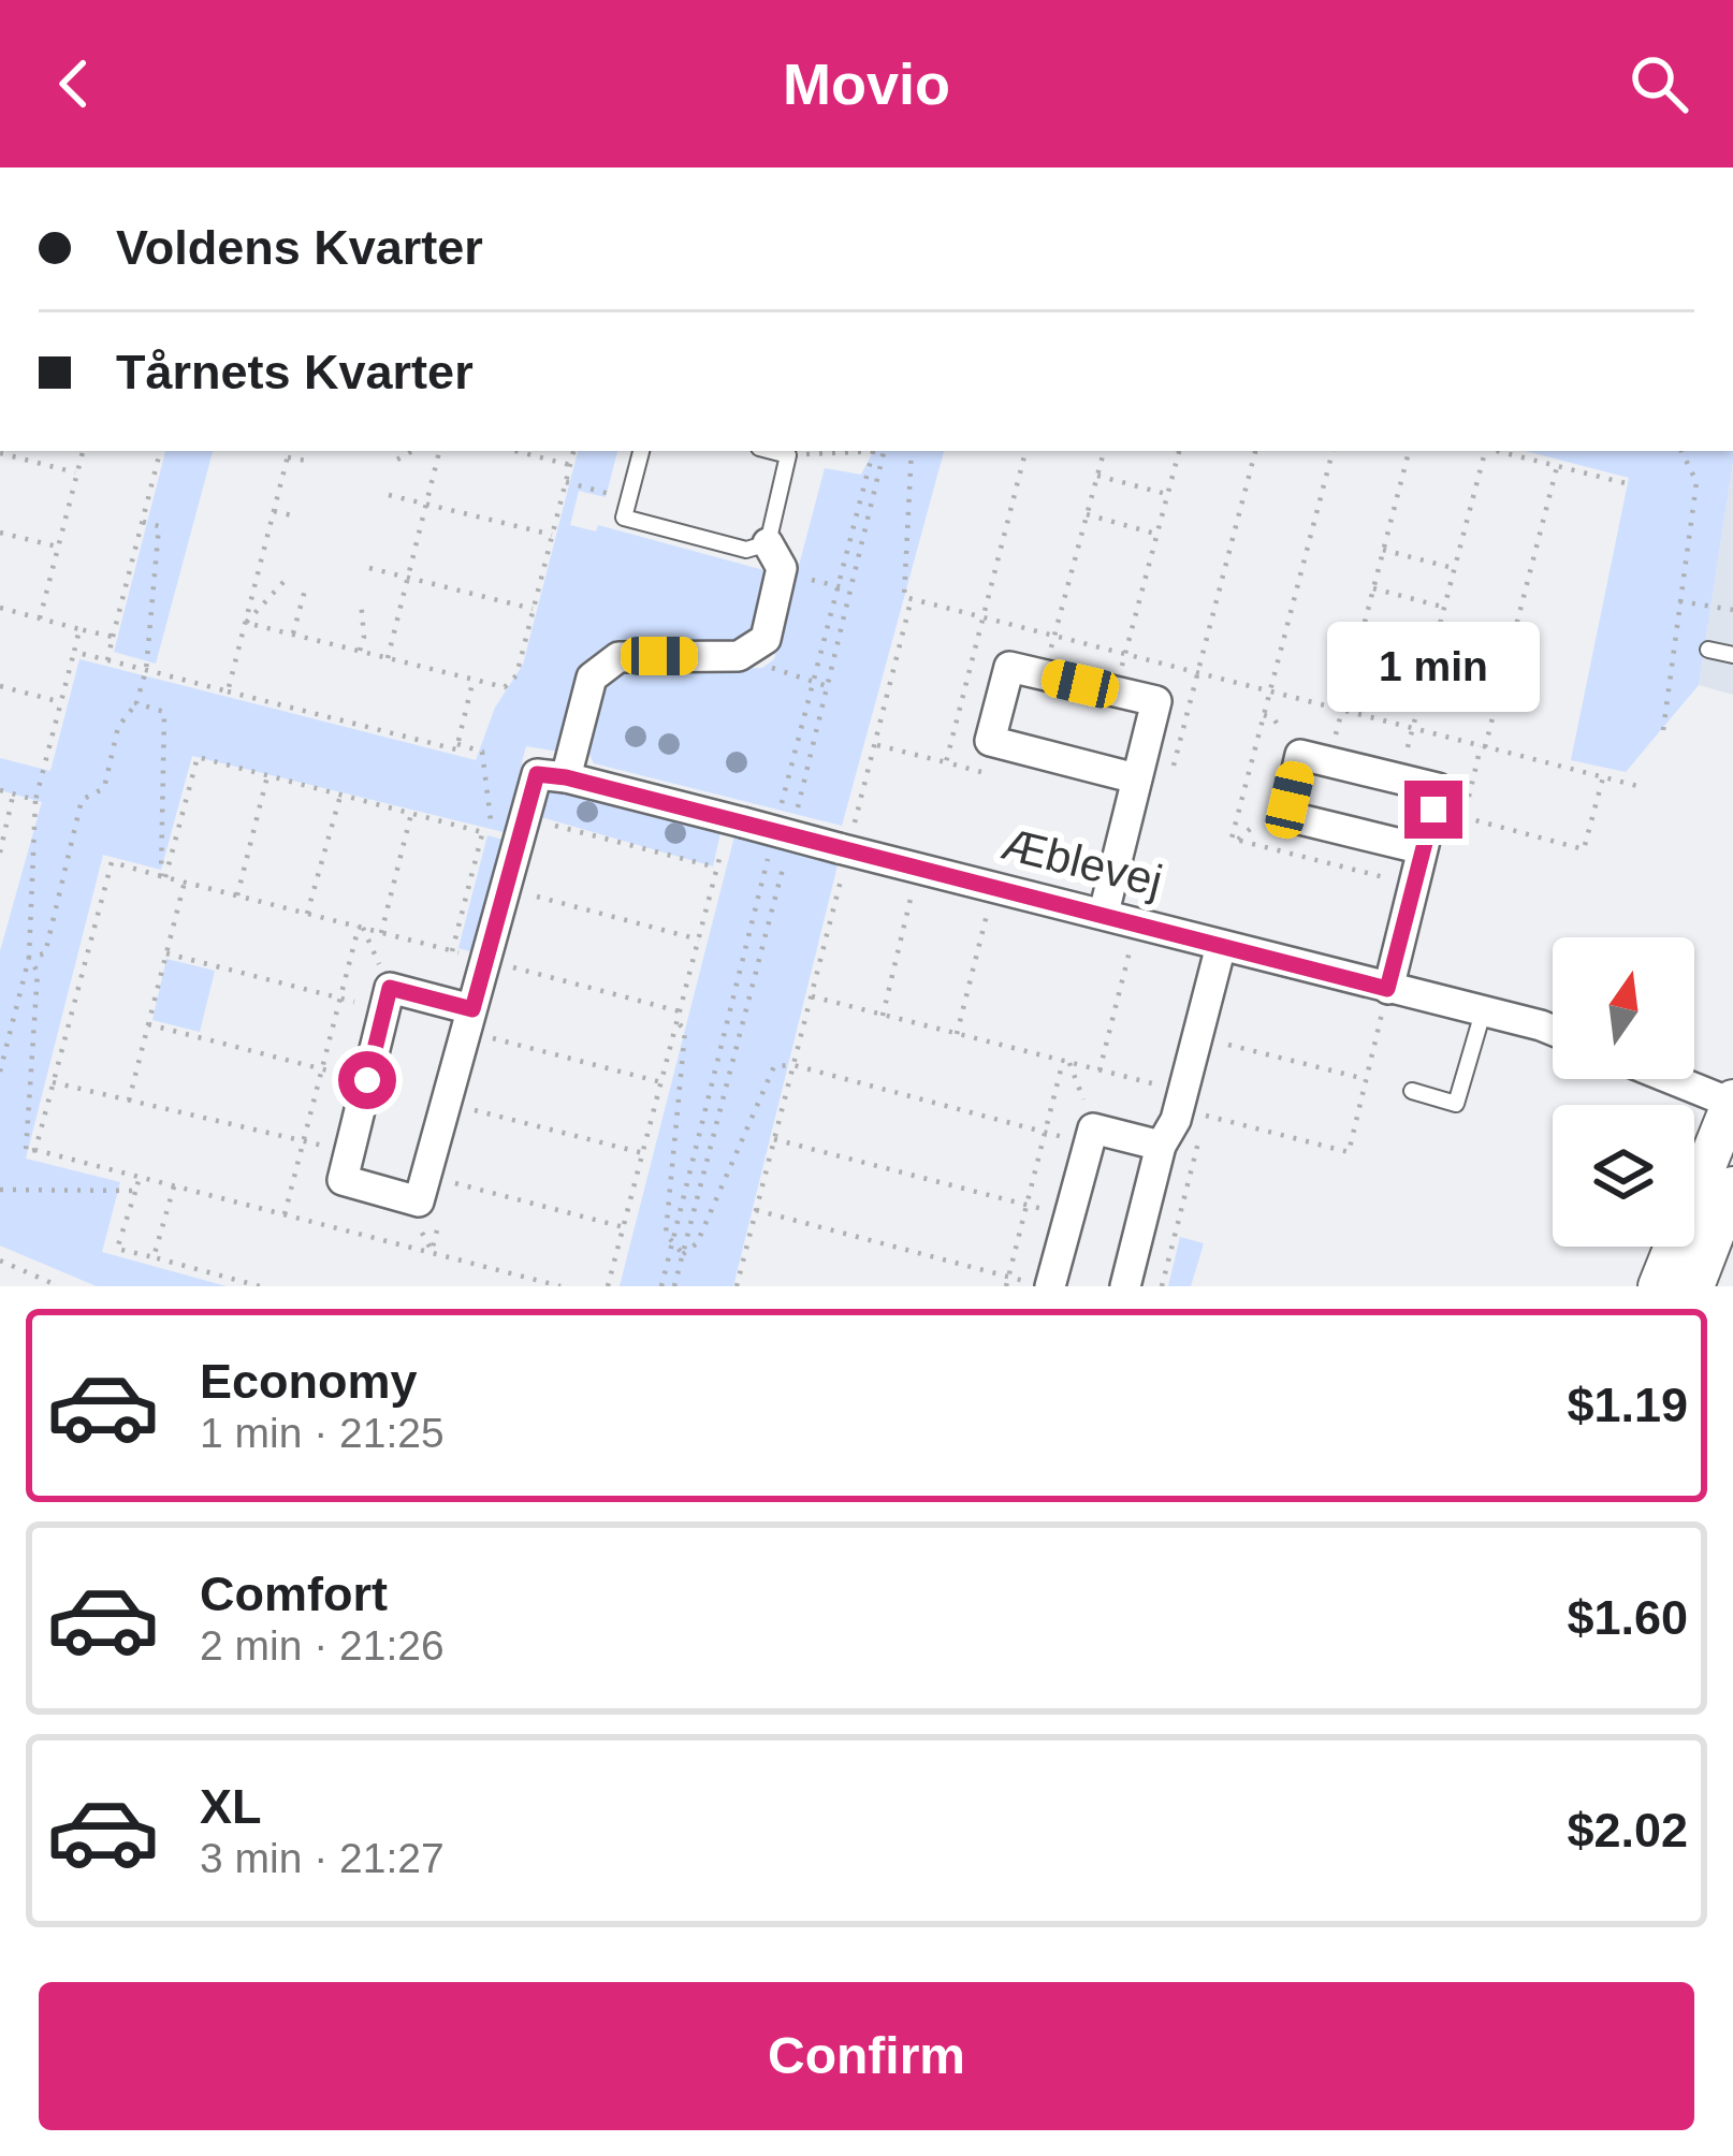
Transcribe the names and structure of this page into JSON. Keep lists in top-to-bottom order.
{
  "streets": {
    "street": ["Æblevej"]
  },
  "north": "top",
  "page": {
    "header": "Movio",
    "banner": ["Voldens Kvarter", "Tårnets Kvarter"],
    "bubble": "1 min",
    "list": [
      {
        "name": "Economy",
        "note": "1 min · 21:25",
        "value": "$1.19"
      },
      {
        "name": "Comfort",
        "note": "2 min · 21:26",
        "value": "$1.60"
      },
      {
        "name": "XL",
        "note": "3 min · 21:27",
        "value": "$2.02"
      }
    ],
    "buttons": "Confirm"
  }
}
